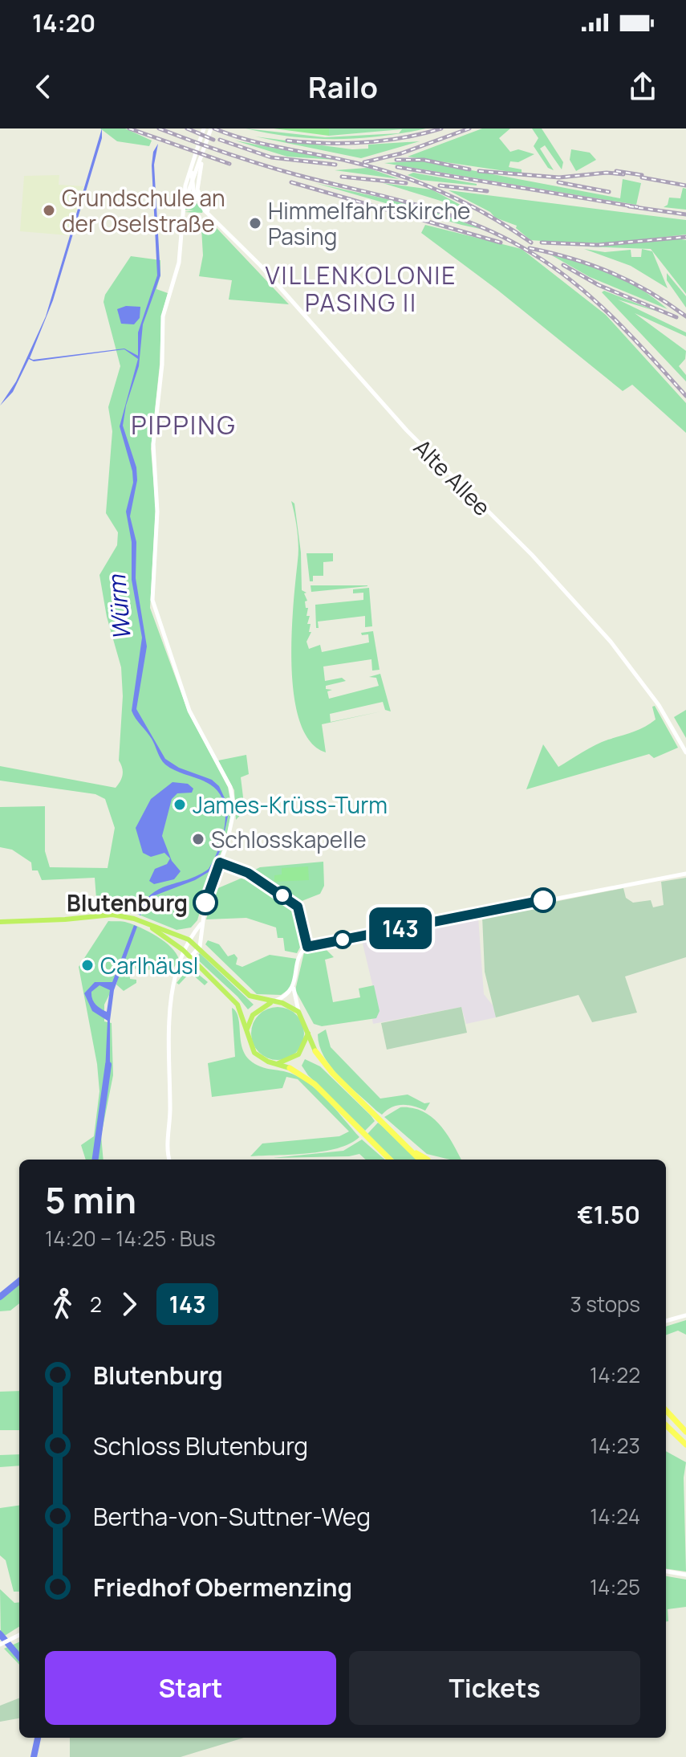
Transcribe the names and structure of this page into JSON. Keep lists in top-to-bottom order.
{
  "streets": {
    "street": ["Alte Allee"]
  },
  "districts": ["VILLENKOLONIE PASING II", "PIPPING"],
  "water": ["Würm"],
  "places": [
    "Grundschule an der Oselstraße",
    "Himmelfahrtskirche Pasing",
    "James-Krüss-Turm",
    "Schlosskapelle",
    "Blutenburg",
    "Carlhäusl"
  ],
  "lines": ["bus line 143"],
  "page": {
    "status": "14:20",
    "header": "Railo",
    "on_map": "143",
    "heading": ["5 min", "14:20 – 14:25 · Bus", "€1.50"],
    "legs": ["2", "143", "3 stops"],
    "list": [
      {
        "name": "Blutenburg",
        "value": "14:22"
      },
      {
        "name": "Schloss Blutenburg",
        "value": "14:23"
      },
      {
        "name": "Bertha-von-Suttner-Weg",
        "value": "14:24"
      },
      {
        "name": "Friedhof Obermenzing",
        "value": "14:25"
      }
    ],
    "buttons": ["Start", "Tickets"]
  }
}
